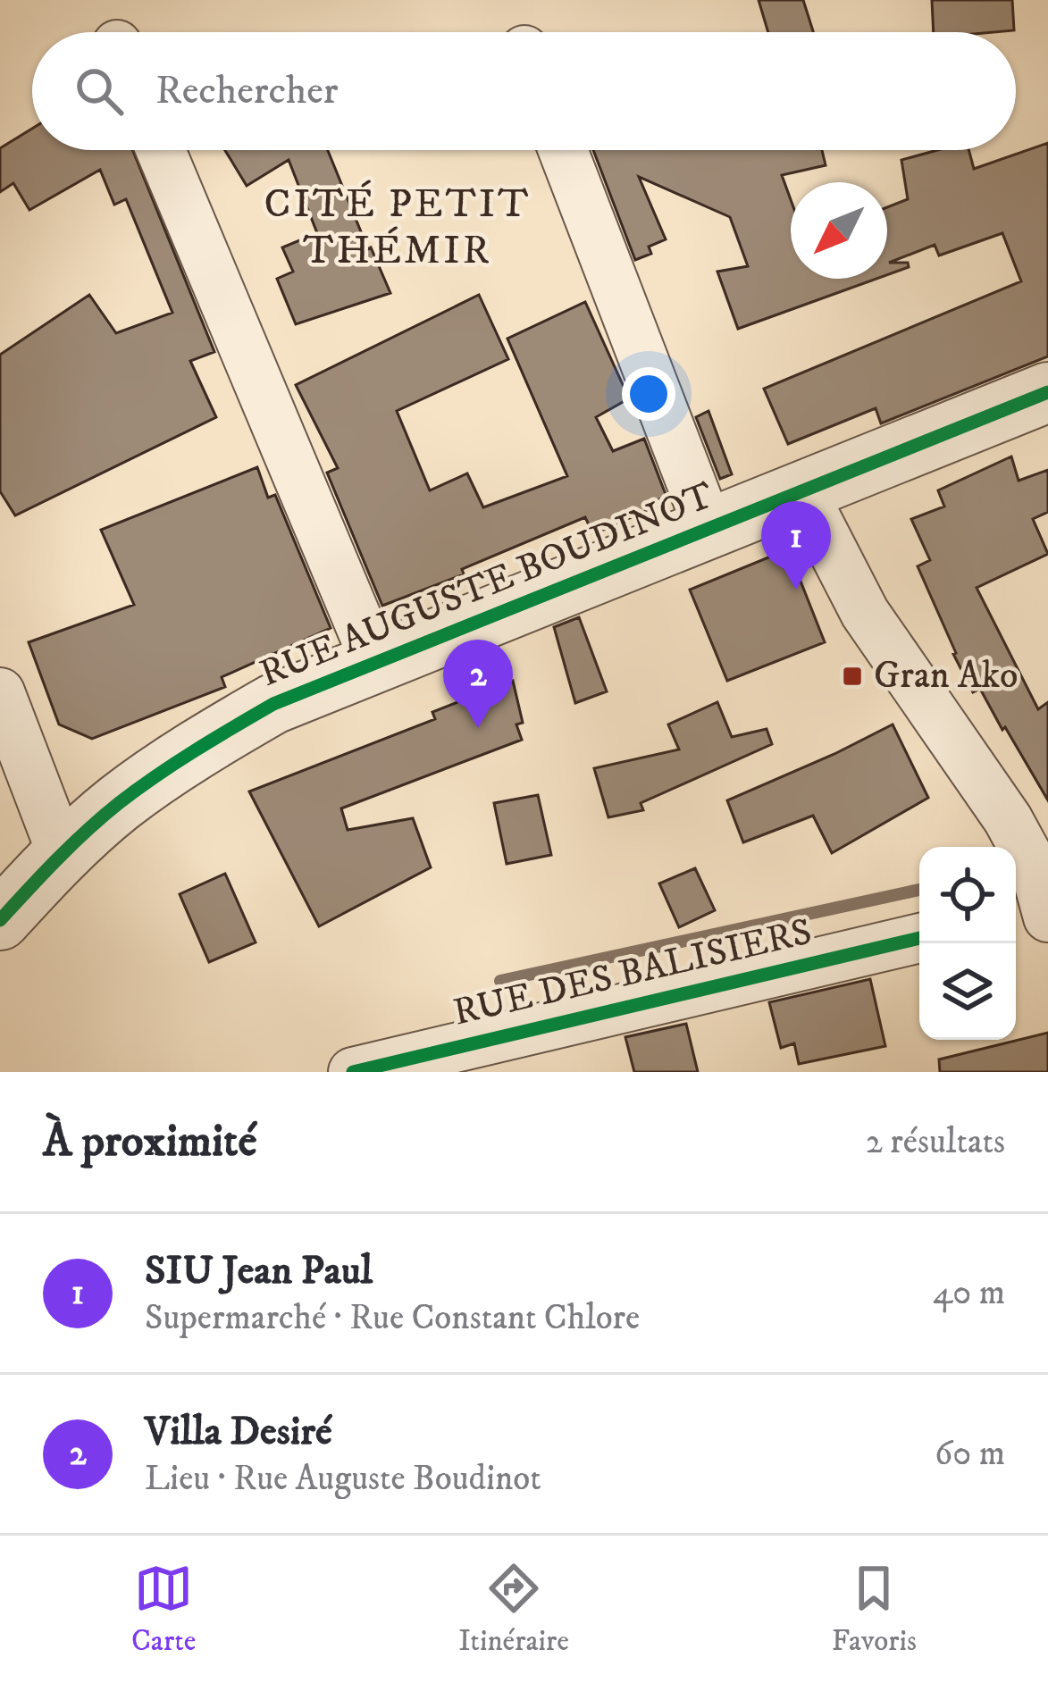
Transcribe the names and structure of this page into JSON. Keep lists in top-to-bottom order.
{
  "streets": {
    "street": ["RUE AUGUSTE BOUDINOT", "RUE DES BALISIERS"]
  },
  "districts": ["CITÉ PETIT THÉMIR"],
  "places": {
    "transit": ["Gran Ako"]
  },
  "north": "bottom left",
  "page": {
    "search": "Rechercher",
    "pins": ["1", "2"],
    "heading": ["À proximité", "2 résultats"],
    "list": [
      {
        "mark": "1",
        "name": "SIU Jean Paul",
        "note": "Supermarché · Rue Constant Chlore",
        "value": "40 m"
      },
      {
        "mark": "2",
        "name": "Villa Desiré",
        "note": "Lieu · Rue Auguste Boudinot",
        "value": "60 m"
      }
    ],
    "nav": ["Carte", "Itinéraire", "Favoris"]
  }
}
